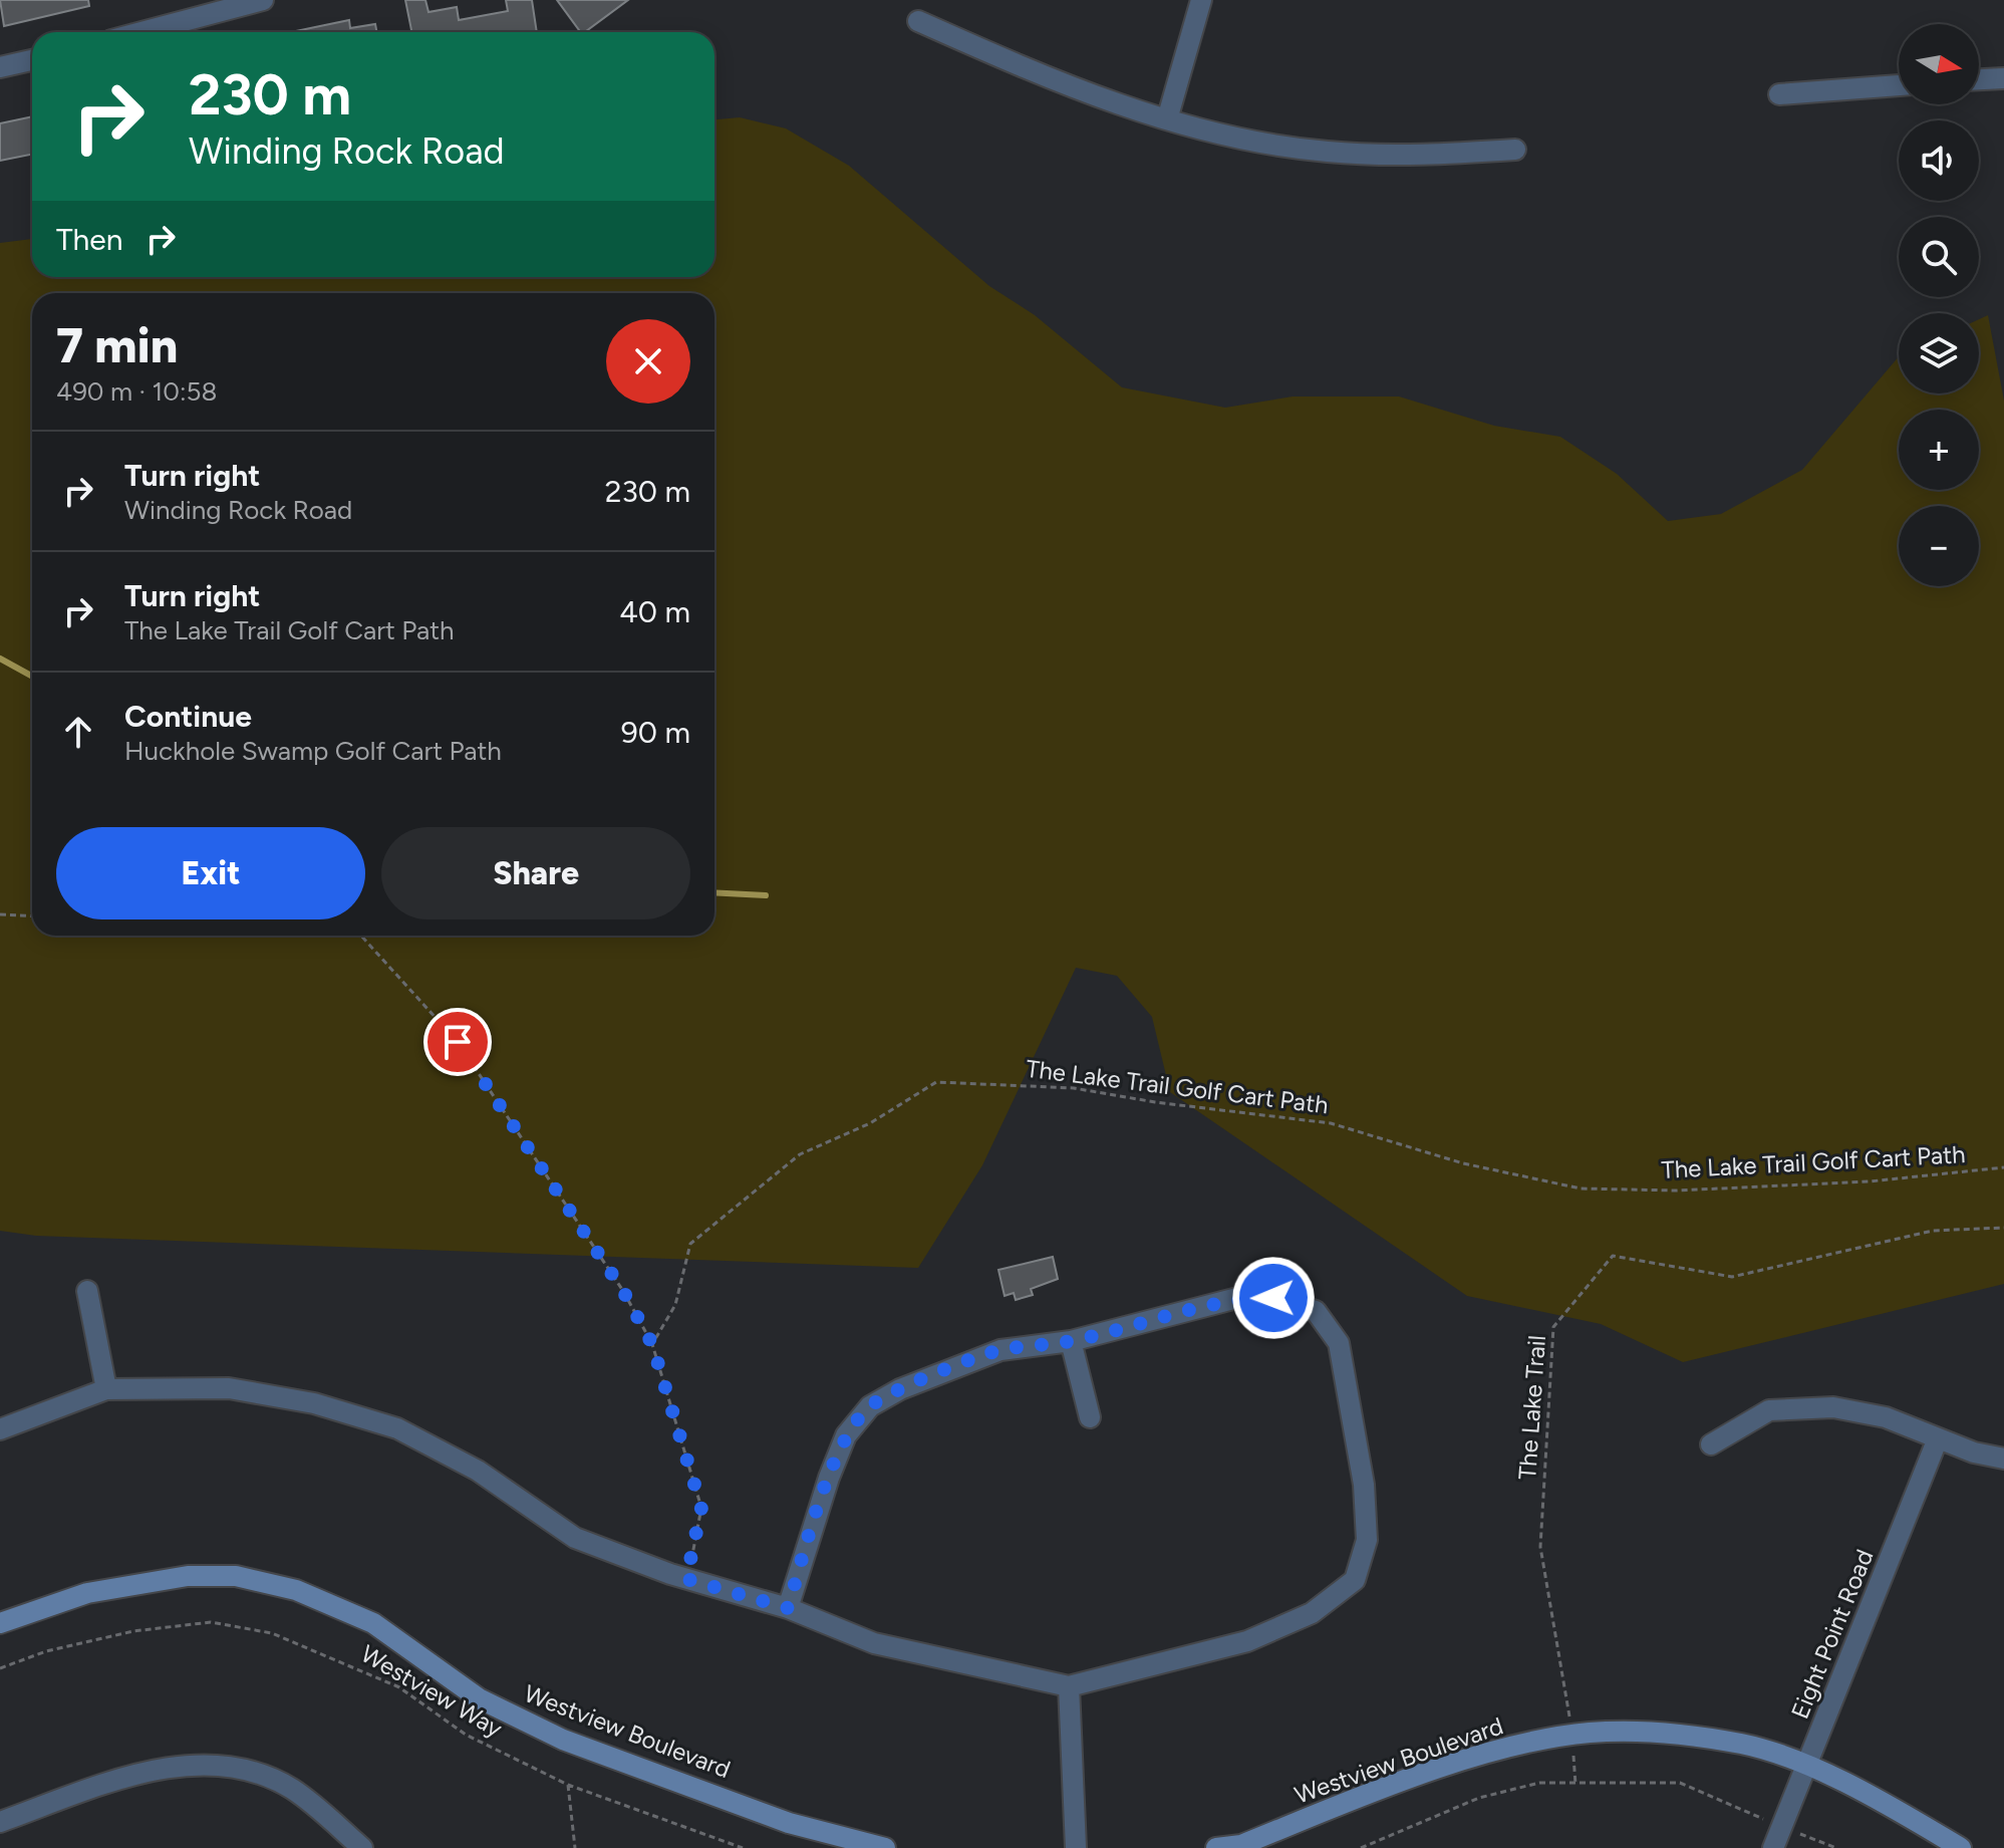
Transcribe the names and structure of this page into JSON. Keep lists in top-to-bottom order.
{
  "streets": {
    "street": ["Eight Point Road", "Westview Boulevard"],
    "path": ["The Lake Trail Golf Cart Path", "The Lake Trail", "Westview Way"]
  },
  "crossings": [
    ["The Lake Trail", "Westview Boulevard"],
    ["Eight Point Road", "Westview Boulevard"]
  ],
  "north": "right",
  "page": {
    "map_buttons": ["+", "−"],
    "turn": ["230 m", "Winding Rock Road"],
    "then": "Then",
    "heading": ["7 min", "490 m · 10:58"],
    "list": [
      {
        "name": "Turn right",
        "note": "Winding Rock Road",
        "value": "230 m"
      },
      {
        "name": "Turn right",
        "note": "The Lake Trail Golf Cart Path",
        "value": "40 m"
      },
      {
        "name": "Continue",
        "note": "Huckhole Swamp Golf Cart Path",
        "value": "90 m"
      }
    ],
    "buttons": ["Exit", "Share"]
  }
}
